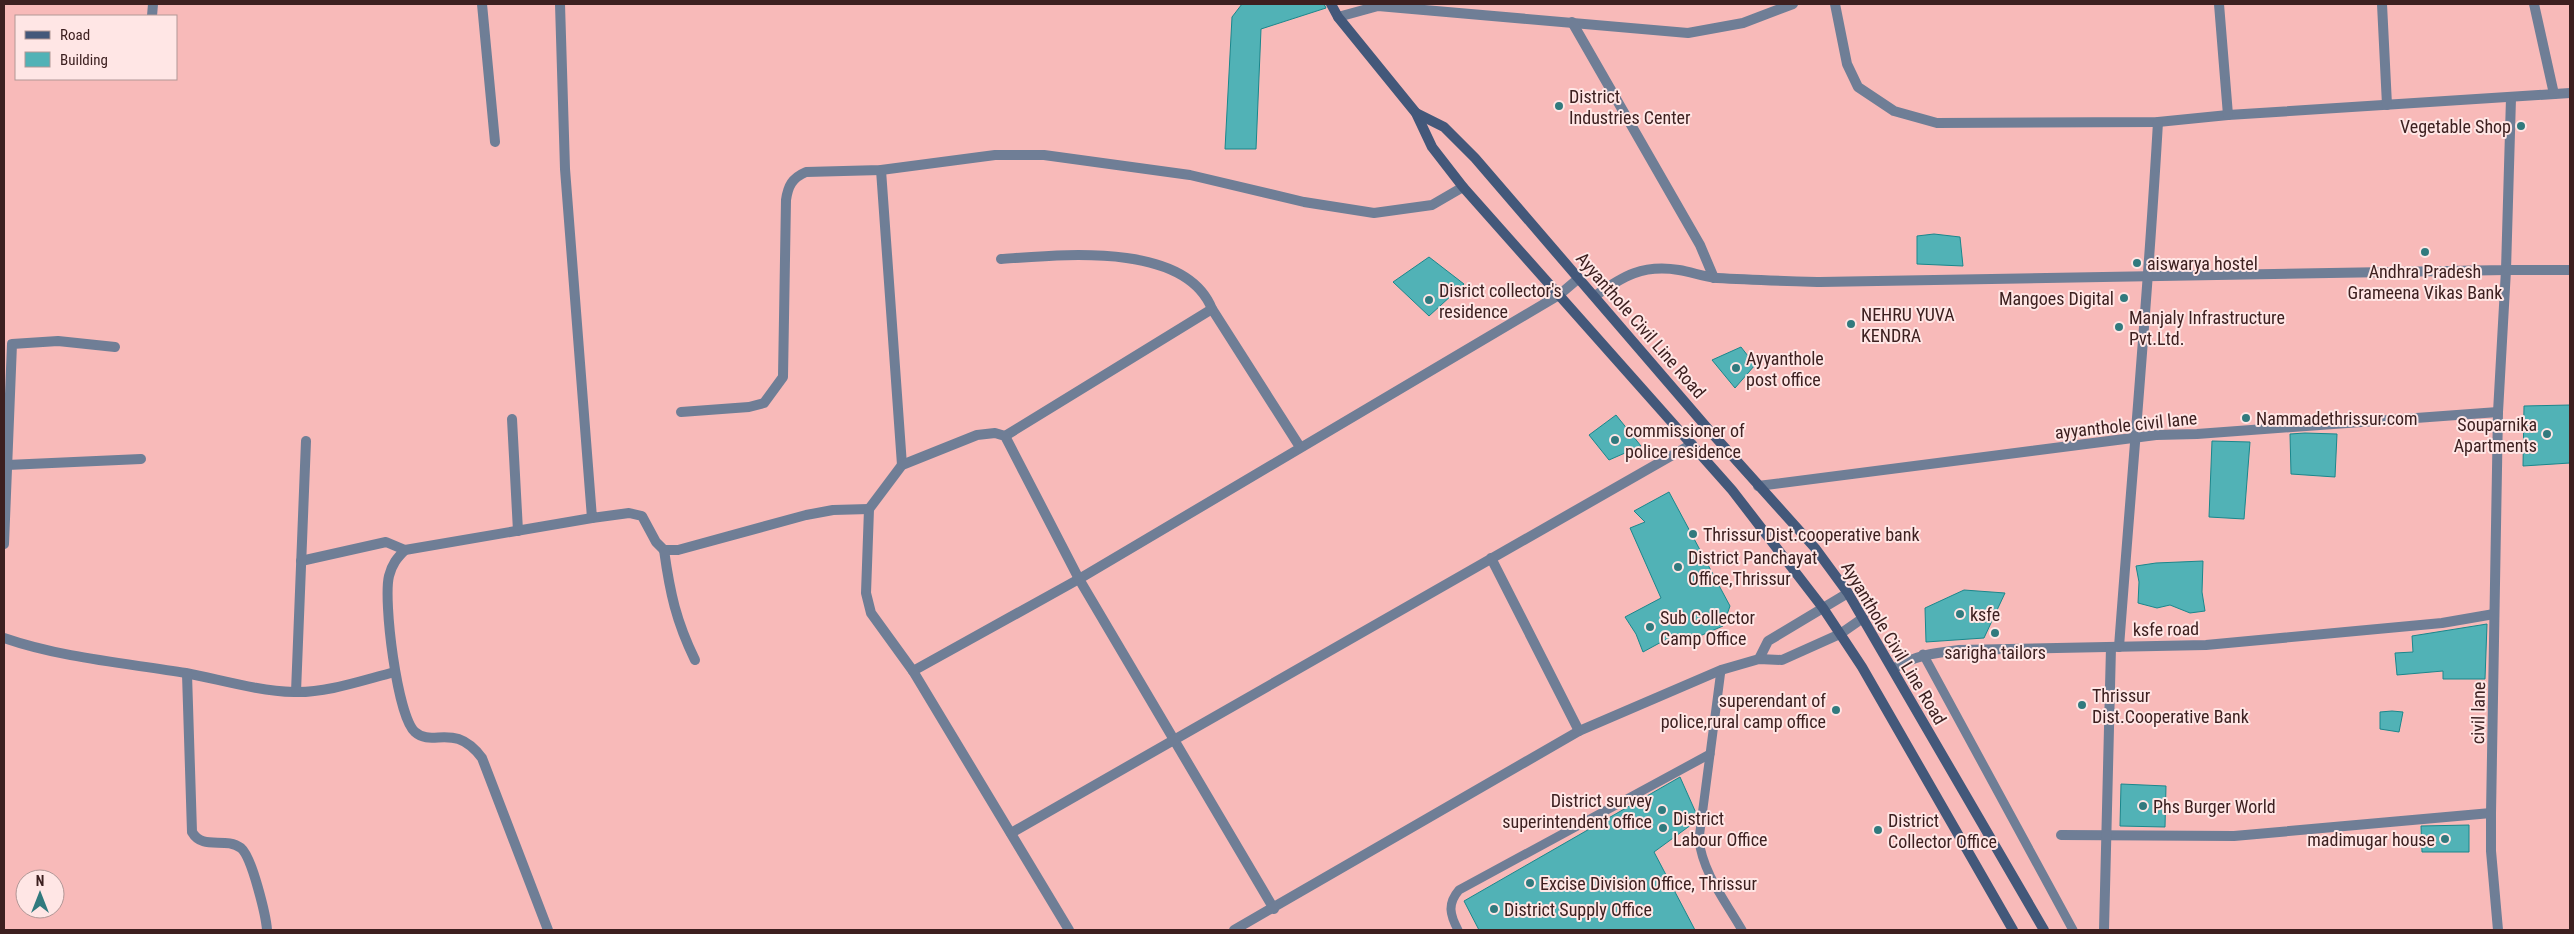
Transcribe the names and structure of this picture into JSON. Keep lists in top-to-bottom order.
{
  "streets": {
    "main road": ["Ayyanthole Civil Line Road"],
    "street": ["ayyanthole civil lane", "ksfe road", "civil lane"]
  },
  "crossings": [
    ["Ayyanthole Civil Line Road", "ayyanthole civil lane"],
    ["Ayyanthole Civil Line Road", "ksfe road"],
    ["ayyanthole civil lane", "civil lane"],
    ["ksfe road", "civil lane"]
  ],
  "places": [
    "District Industries Center",
    "Vegetable Shop",
    "Andhra Pradesh Grameena Vikas Bank",
    "aiswarya hostel",
    "Mangoes Digital",
    "Disrict collector's residence",
    "NEHRU YUVA KENDRA",
    "Manjaly Infrastructure Pvt.Ltd.",
    "Ayyanthole post office",
    "Nammadethrissur.com",
    "Souparnika Apartments",
    "commissioner of police residence",
    "Thrissur Dist.cooperative bank",
    "District Panchayat Office,Thrissur",
    "ksfe",
    "Sub Collector Camp Office",
    "sarigha tailors",
    "Thrissur Dist.Cooperative Bank",
    "superendant of police,rural camp office",
    "Phs Burger World",
    "District survey superintendent office",
    "District Labour Office",
    "District Collector Office",
    "madimugar house",
    "Excise Division Office, Thrissur",
    "District Supply Office"
  ],
  "legend": ["Road", "Building"],
  "north": "top"
}
